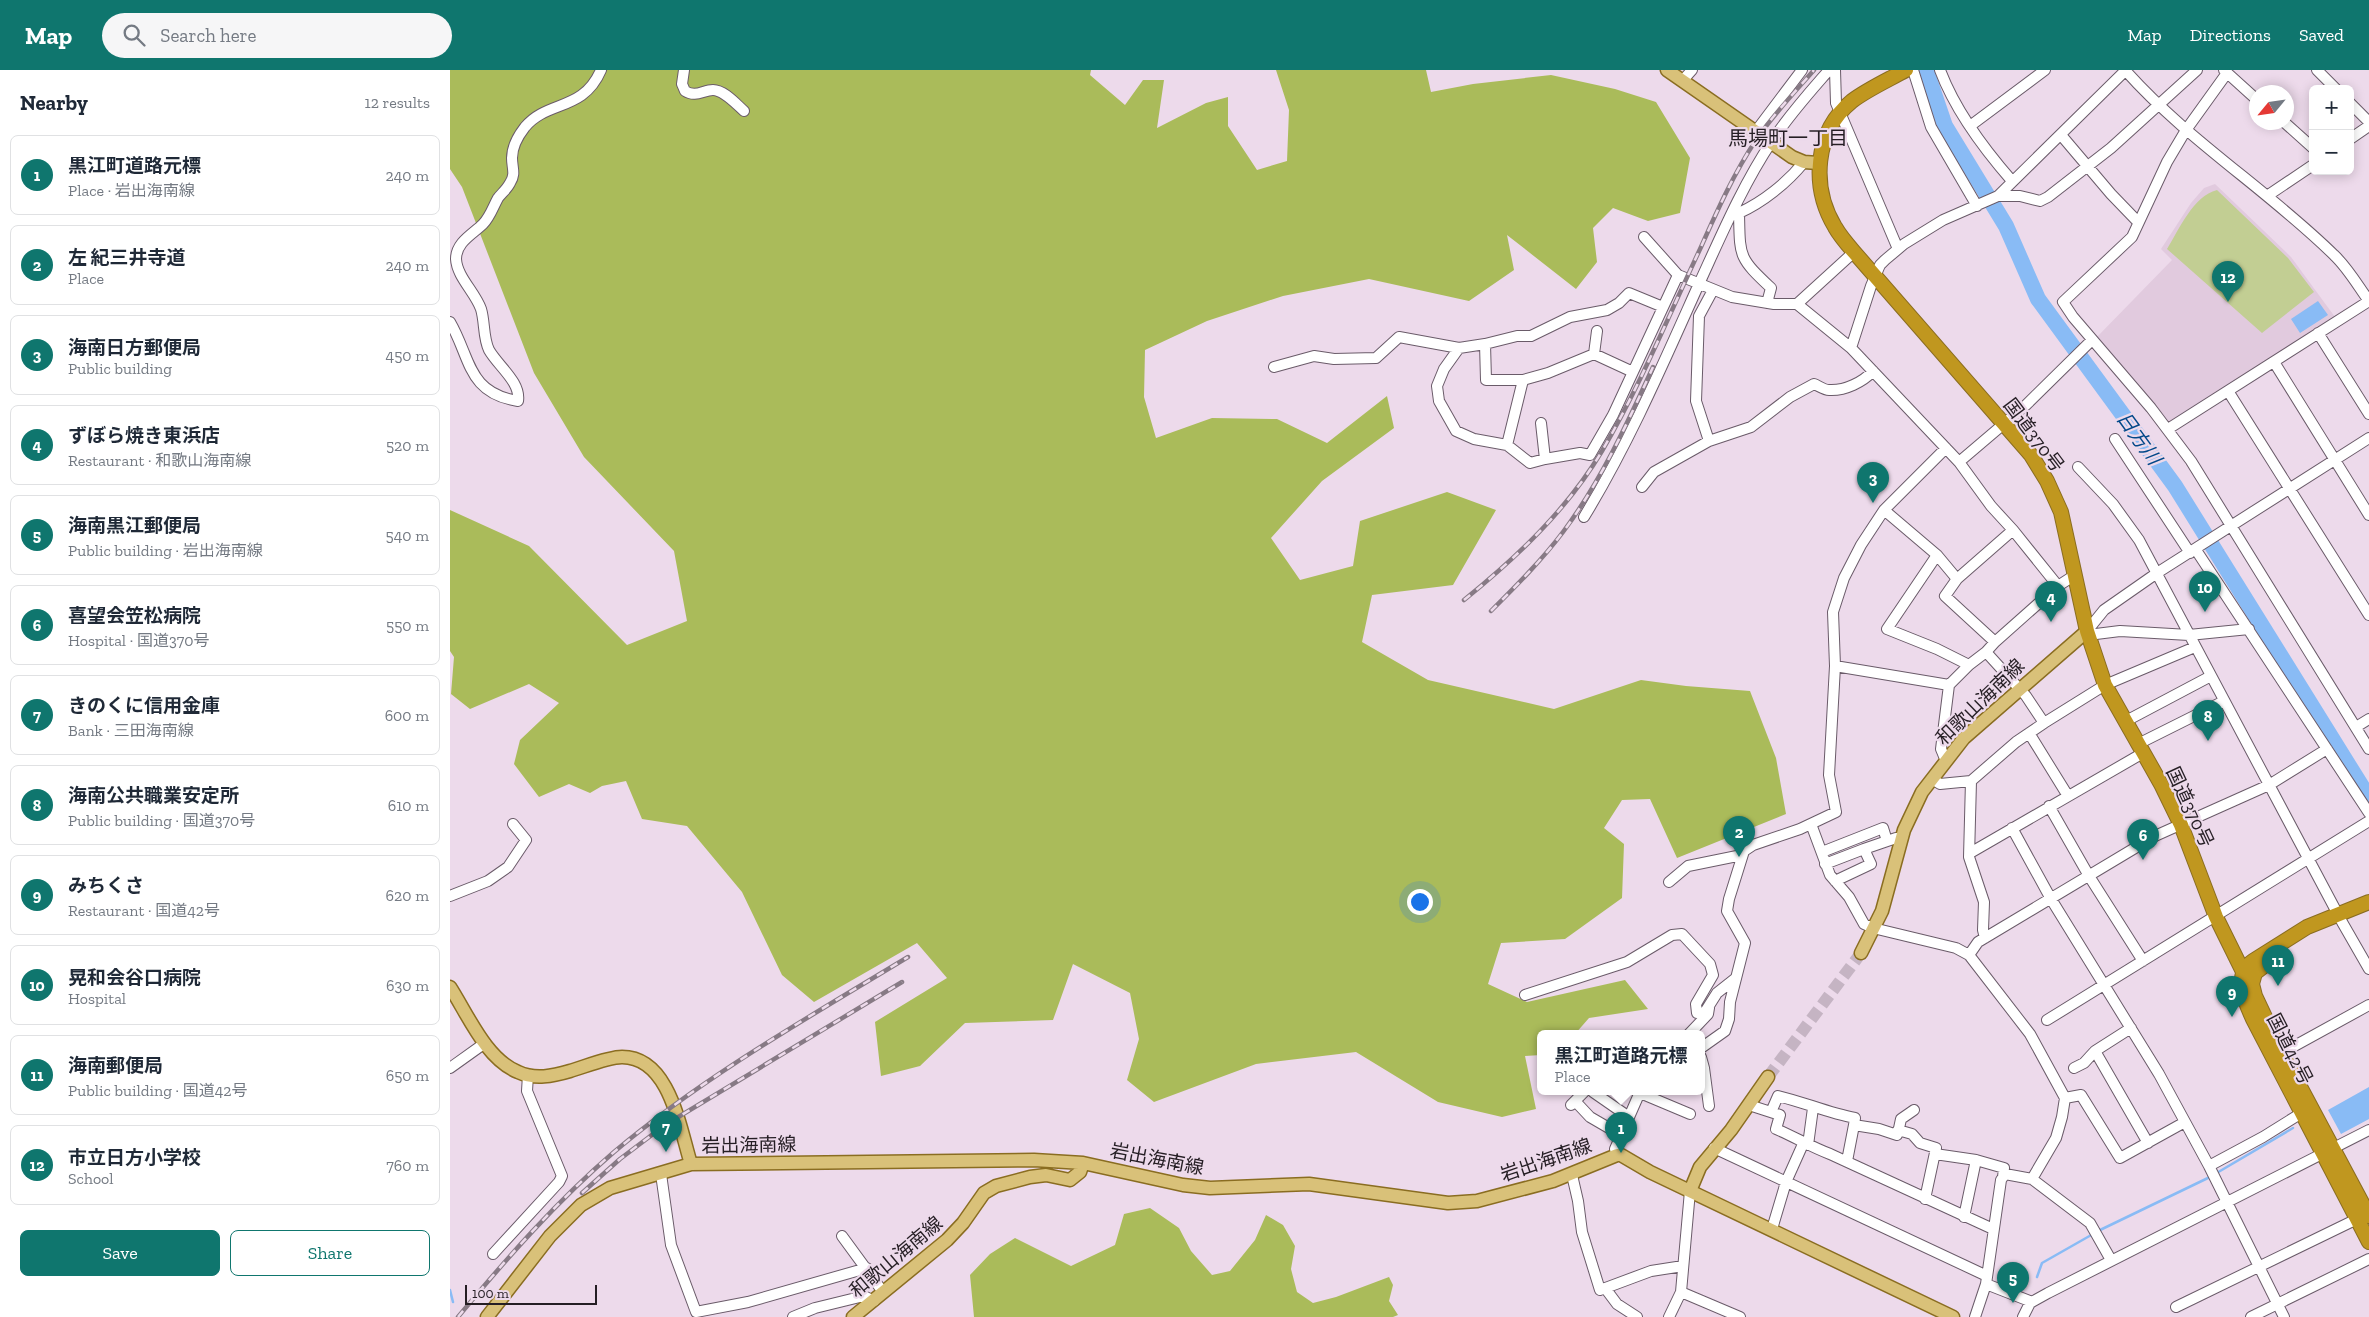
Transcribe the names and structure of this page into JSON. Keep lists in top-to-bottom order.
{
  "streets": {
    "highway": ["国道370号", "国道42号"],
    "main road": ["和歌山海南線", "岩出海南線"]
  },
  "crossings": [
    ["国道370号", "和歌山海南線"],
    ["国道370号", "国道42号"],
    ["和歌山海南線", "岩出海南線"]
  ],
  "districts": ["馬場町一丁目"],
  "water": ["日方川"],
  "scale_bar": "100 m",
  "north": "bottom left",
  "page": {
    "header": "Map",
    "search": "Search here",
    "nav": ["Map", "Directions", "Saved"],
    "heading": ["Nearby", "12 results"],
    "map_buttons": ["+", "−"],
    "list": [
      {
        "mark": "1",
        "name": "黒江町道路元標",
        "note": "Place · 岩出海南線",
        "value": "240 m"
      },
      {
        "mark": "2",
        "name": "左 紀三井寺道",
        "note": "Place",
        "value": "240 m"
      },
      {
        "mark": "3",
        "name": "海南日方郵便局",
        "note": "Public building",
        "value": "450 m"
      },
      {
        "mark": "4",
        "name": "ずぼら焼き東浜店",
        "note": "Restaurant · 和歌山海南線",
        "value": "520 m"
      },
      {
        "mark": "5",
        "name": "海南黒江郵便局",
        "note": "Public building · 岩出海南線",
        "value": "540 m"
      },
      {
        "mark": "6",
        "name": "喜望会笠松病院",
        "note": "Hospital · 国道370号",
        "value": "550 m"
      },
      {
        "mark": "7",
        "name": "きのくに信用金庫",
        "note": "Bank · 三田海南線",
        "value": "600 m"
      },
      {
        "mark": "8",
        "name": "海南公共職業安定所",
        "note": "Public building · 国道370号",
        "value": "610 m"
      },
      {
        "mark": "9",
        "name": "みちくさ",
        "note": "Restaurant · 国道42号",
        "value": "620 m"
      },
      {
        "mark": "10",
        "name": "晃和会谷口病院",
        "note": "Hospital",
        "value": "630 m"
      },
      {
        "mark": "11",
        "name": "海南郵便局",
        "note": "Public building · 国道42号",
        "value": "650 m"
      },
      {
        "mark": "12",
        "name": "市立日方小学校",
        "note": "School",
        "value": "760 m"
      }
    ],
    "pins": [
      "12",
      "3",
      "10",
      "4",
      "8",
      "2",
      "6",
      "11",
      "9",
      "7",
      "1",
      "5"
    ],
    "popup": ["黒江町道路元標", "Place"],
    "buttons": ["Save", "Share"],
    "scale": "100 m"
  }
}
